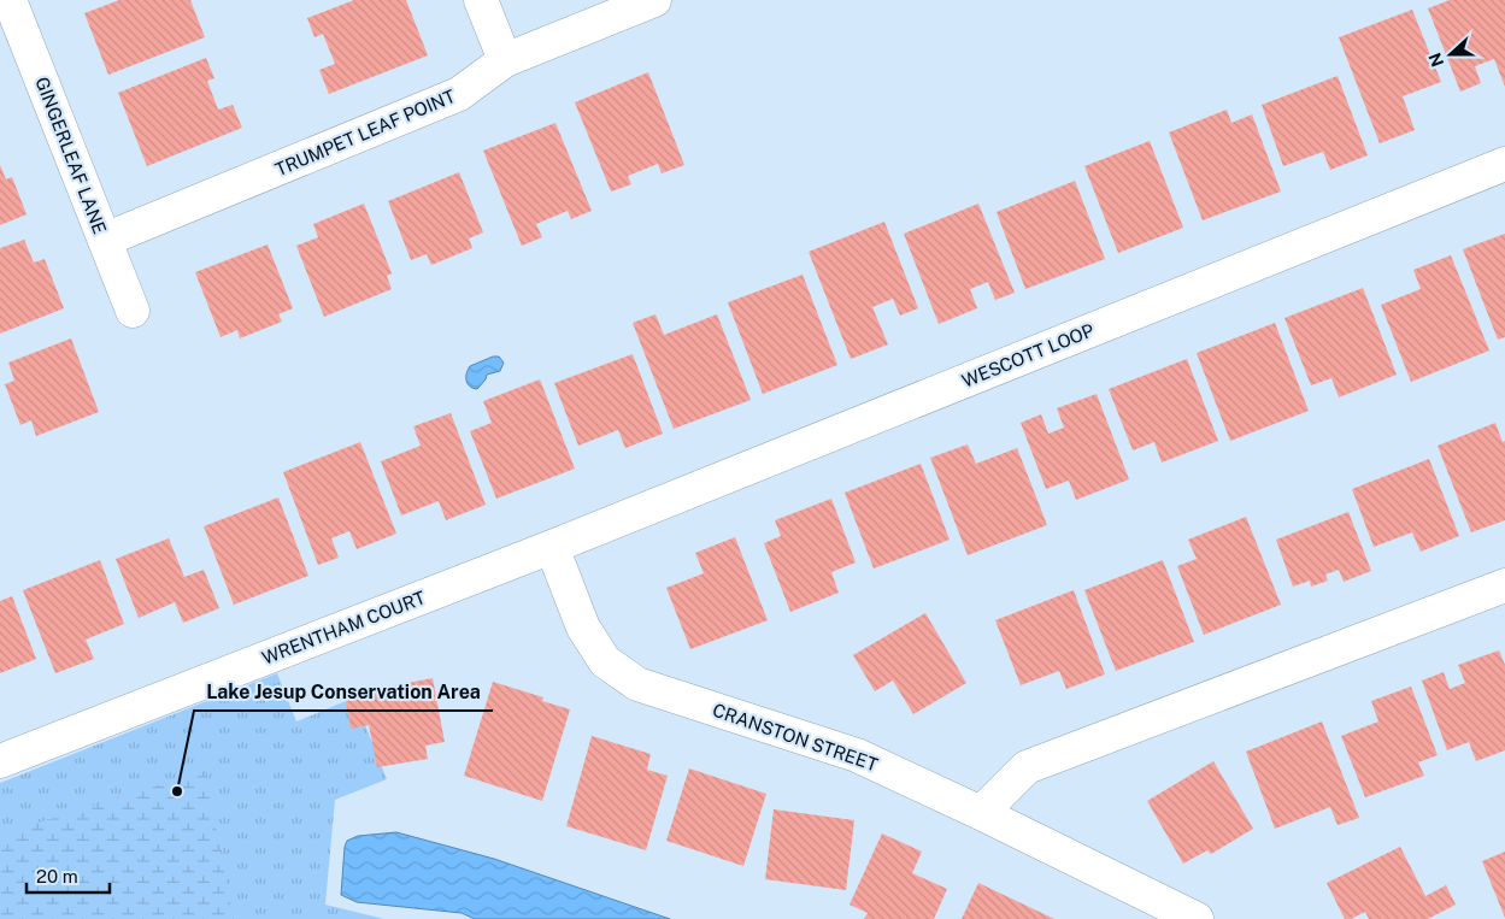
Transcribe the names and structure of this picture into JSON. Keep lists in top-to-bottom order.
{
  "streets": {
    "street": [
      "TRUMPET LEAF POINT",
      "GINGERLEAF LANE",
      "WESCOTT LOOP",
      "WRENTHAM COURT",
      "CRANSTON STREET"
    ]
  },
  "crossings": [
    ["TRUMPET LEAF POINT", "GINGERLEAF LANE"],
    ["WESCOTT LOOP", "WRENTHAM COURT"],
    ["WESCOTT LOOP", "CRANSTON STREET"],
    ["WRENTHAM COURT", "CRANSTON STREET"]
  ],
  "places": ["Lake Jesup Conservation Area"],
  "scale_bar": "20 m",
  "north": "left"
}
